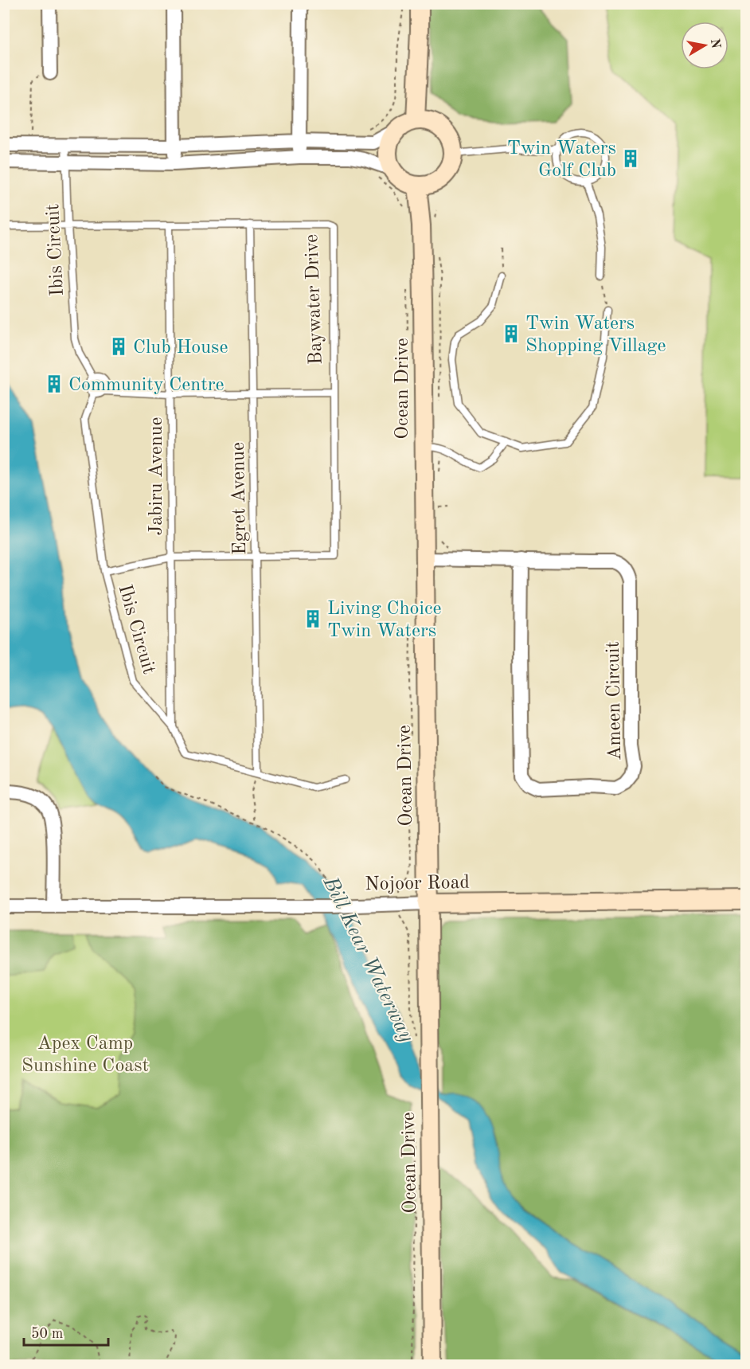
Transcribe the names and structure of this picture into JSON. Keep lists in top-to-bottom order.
{
  "streets": {
    "street": ["Ocean Drive", "Ameen Circuit", "Nojoor Road"],
    "lane": [
      "Ibis Circuit",
      "Baywater Drive",
      "Jabiru Avenue",
      "Egret Avenue"
    ]
  },
  "crossings": [
    ["Ibis Circuit", "Baywater Drive"],
    ["Ibis Circuit", "Jabiru Avenue"],
    ["Ibis Circuit", "Egret Avenue"],
    ["Baywater Drive", "Jabiru Avenue"],
    ["Baywater Drive", "Egret Avenue"],
    ["Ocean Drive", "Ameen Circuit"],
    ["Ocean Drive", "Nojoor Road"]
  ],
  "water": ["Bill Kear Waterway"],
  "parks": ["Apex Camp Sunshine Coast"],
  "places": {
    "building": [
      "Twin Waters Golf Club",
      "Twin Waters Shopping Village",
      "Club House",
      "Community Centre",
      "Living Choice Twin Waters"
    ]
  },
  "scale_bar": "50 m",
  "north": "right"
}
